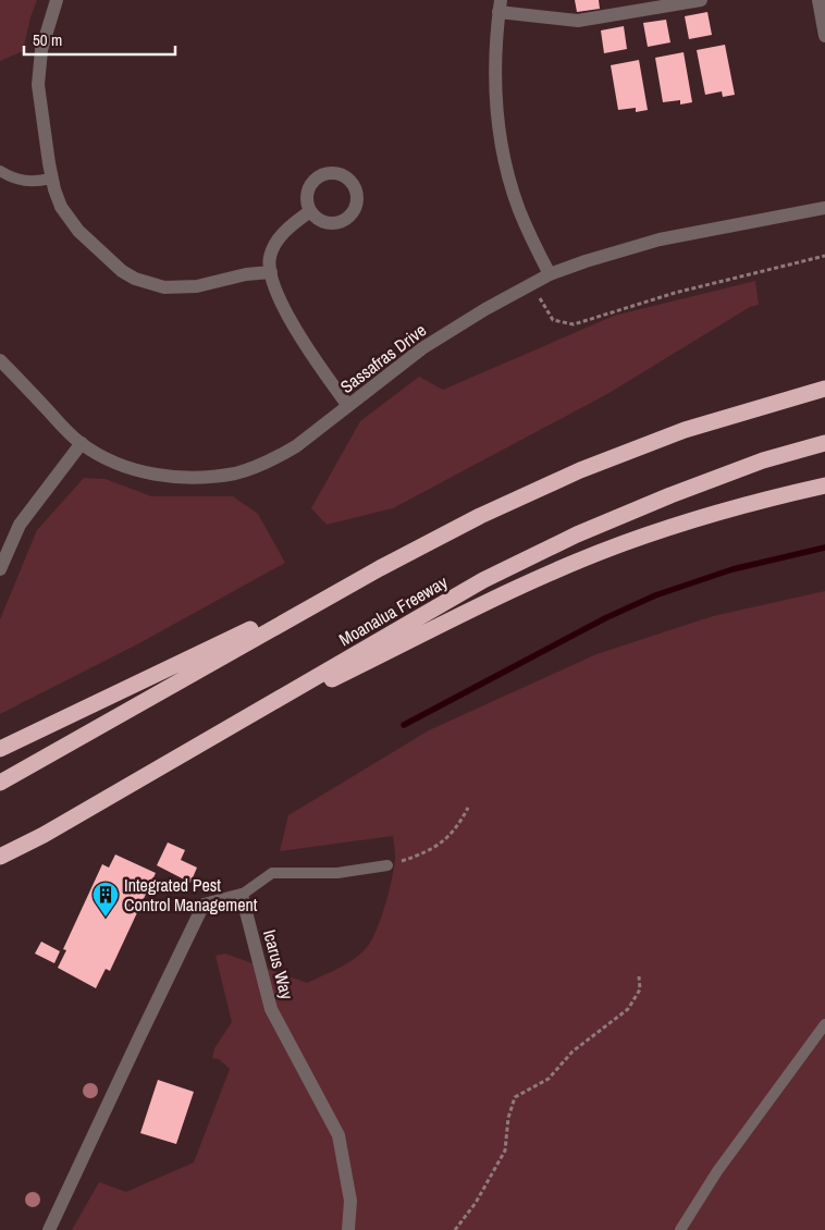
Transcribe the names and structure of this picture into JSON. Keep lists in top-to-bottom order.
{
  "streets": {
    "highway": ["Moanalua Freeway"],
    "street": ["Sassafras Drive", "Icarus Way"]
  },
  "places": {
    "building": ["Integrated Pest Control Management"]
  },
  "scale_bar": "50 m"
}
